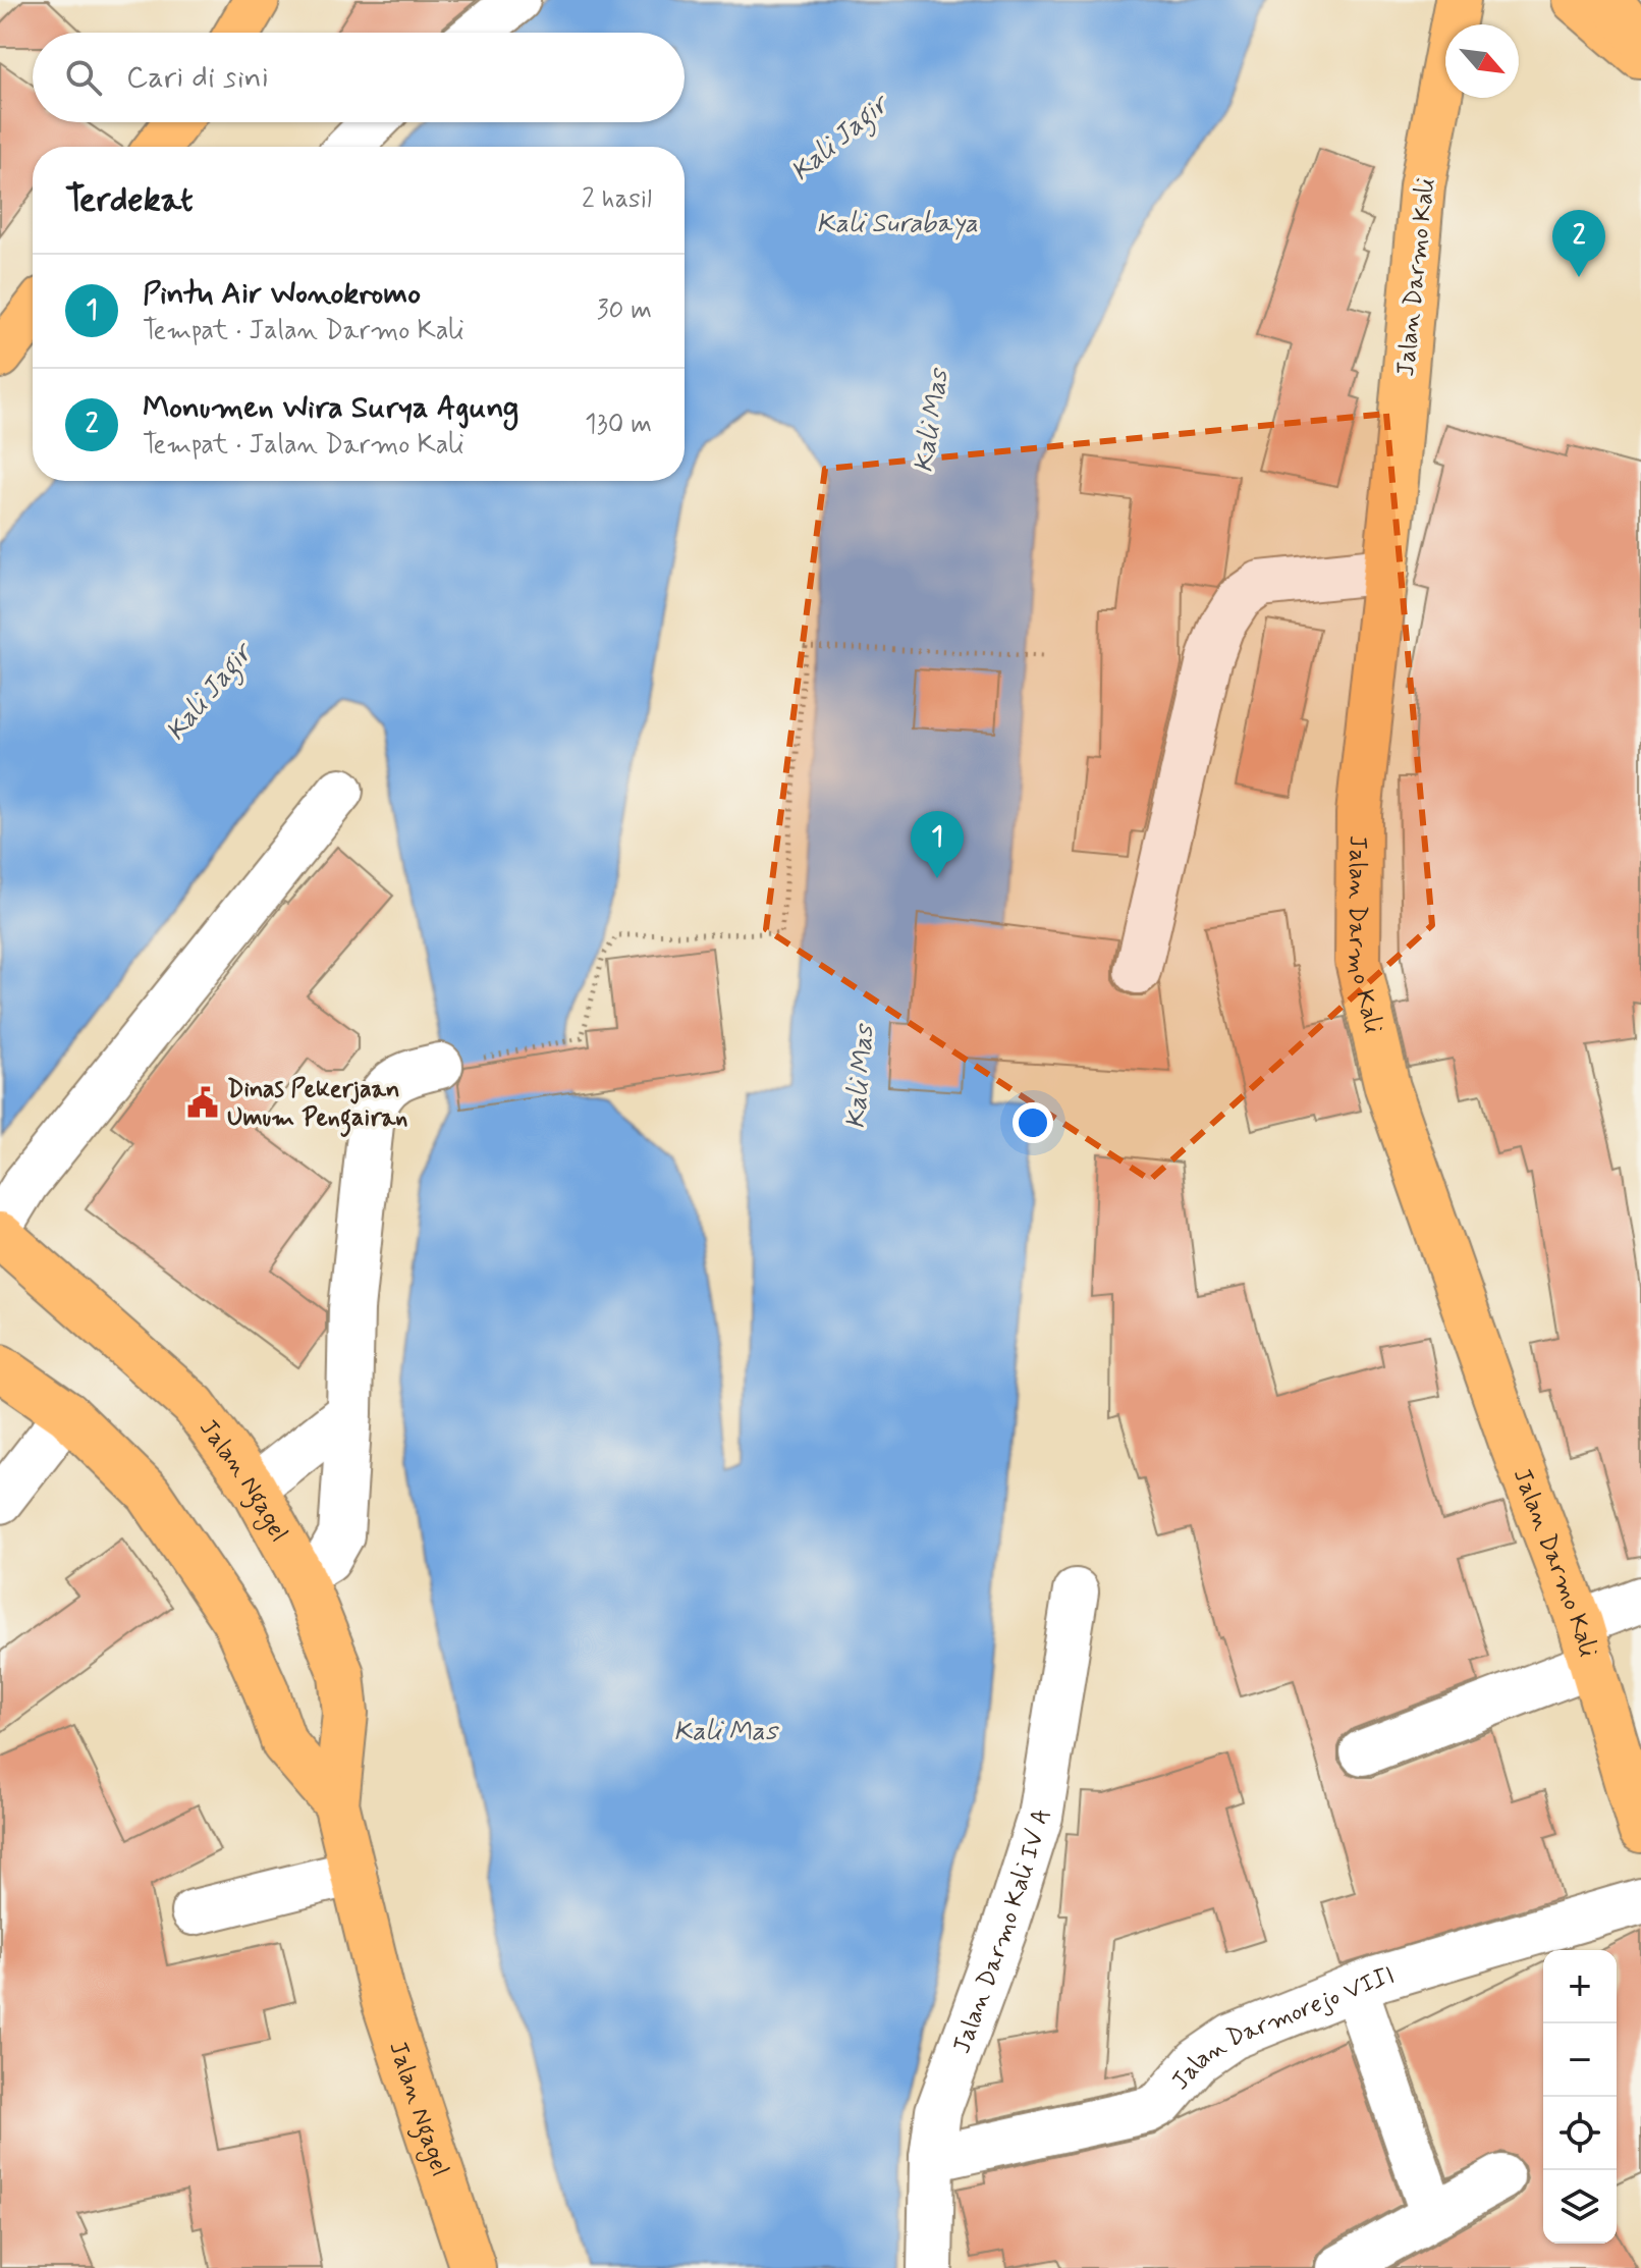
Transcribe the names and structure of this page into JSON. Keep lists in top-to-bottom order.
{
  "streets": {
    "main road": ["Jalan Darmo Kali", "Jalan Ngagel"],
    "street": ["Jalan Darmo Kali IV A", "Jalan Darmorejo VIII"]
  },
  "crossings": [
    ["Jalan Darmo Kali IV A", "Jalan Darmorejo VIII"]
  ],
  "water": ["Kali Jagir", "Kali Surabaya", "Kali Mas"],
  "places": {
    "public building": ["Dinas Pekerjaan Umum Pengairan"]
  },
  "north": "bottom right",
  "page": {
    "search": "Cari di sini",
    "heading": ["Terdekat", "2 hasil"],
    "pins": ["2", "1"],
    "list": [
      {
        "mark": "1",
        "name": "Pintu Air Wonokromo",
        "note": "Tempat · Jalan Darmo Kali",
        "value": "30 m"
      },
      {
        "mark": "2",
        "name": "Monumen Wira Surya Agung",
        "note": "Tempat · Jalan Darmo Kali",
        "value": "130 m"
      }
    ],
    "map_buttons": ["+", "−"]
  }
}
